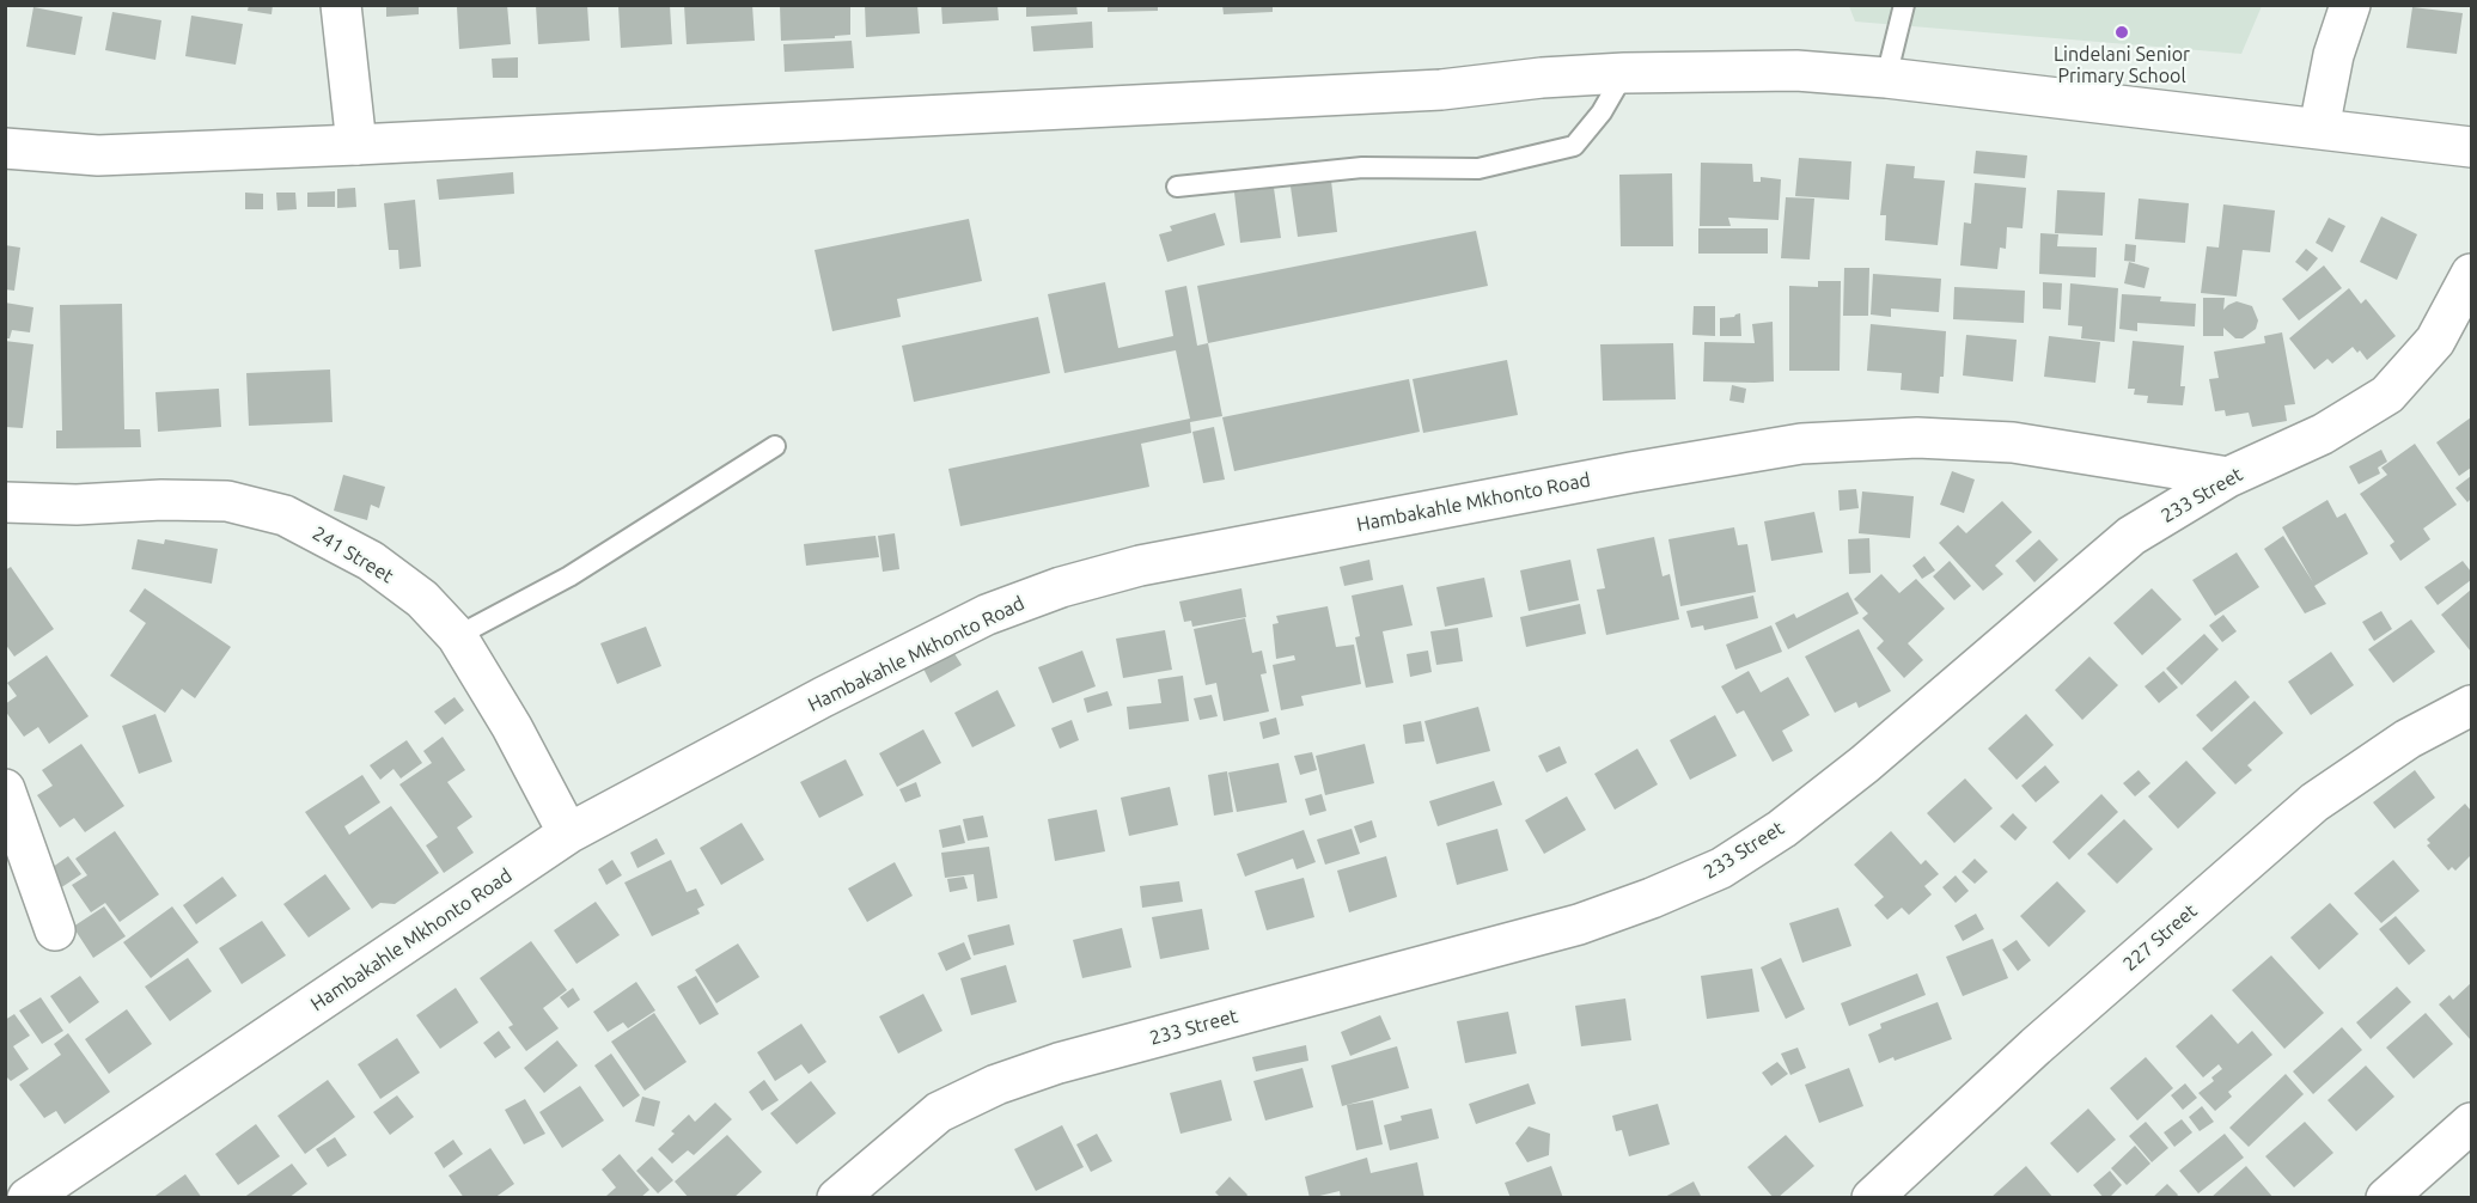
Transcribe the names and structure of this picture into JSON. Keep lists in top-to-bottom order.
{
  "streets": {
    "street": [
      "233 Street",
      "Hambakahle Mkhonto Road",
      "241 Street",
      "227 Street"
    ]
  },
  "crossings": [
    ["233 Street", "Hambakahle Mkhonto Road"],
    ["Hambakahle Mkhonto Road", "241 Street"]
  ],
  "places": ["Lindelani Senior Primary School"]
}
